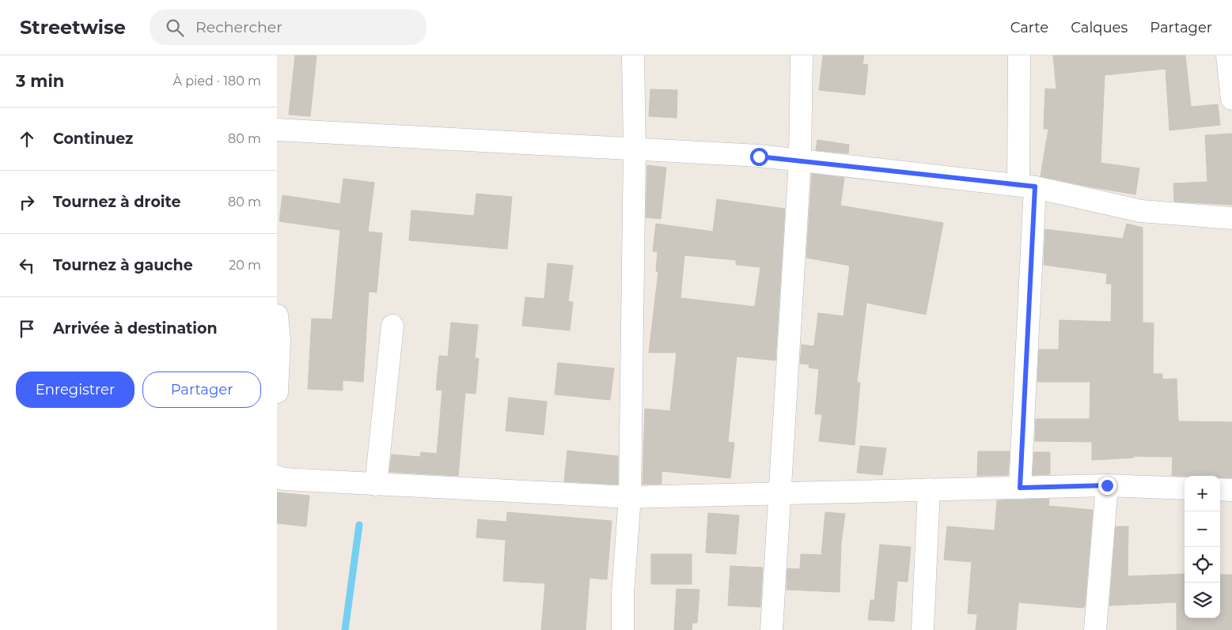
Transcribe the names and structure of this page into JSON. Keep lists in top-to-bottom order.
{
  "page": {
    "header": "Streetwise",
    "search": "Rechercher",
    "nav": ["Carte", "Calques", "Partager"],
    "heading": ["3 min", "À pied · 180 m"],
    "list": [
      ["Continuez", "80 m"],
      ["Tournez à droite", "80 m"],
      ["Tournez à gauche", "20 m"],
      "Arrivée à destination"
    ],
    "buttons": ["Enregistrer", "Partager"],
    "map_buttons": ["+", "−"]
  }
}
